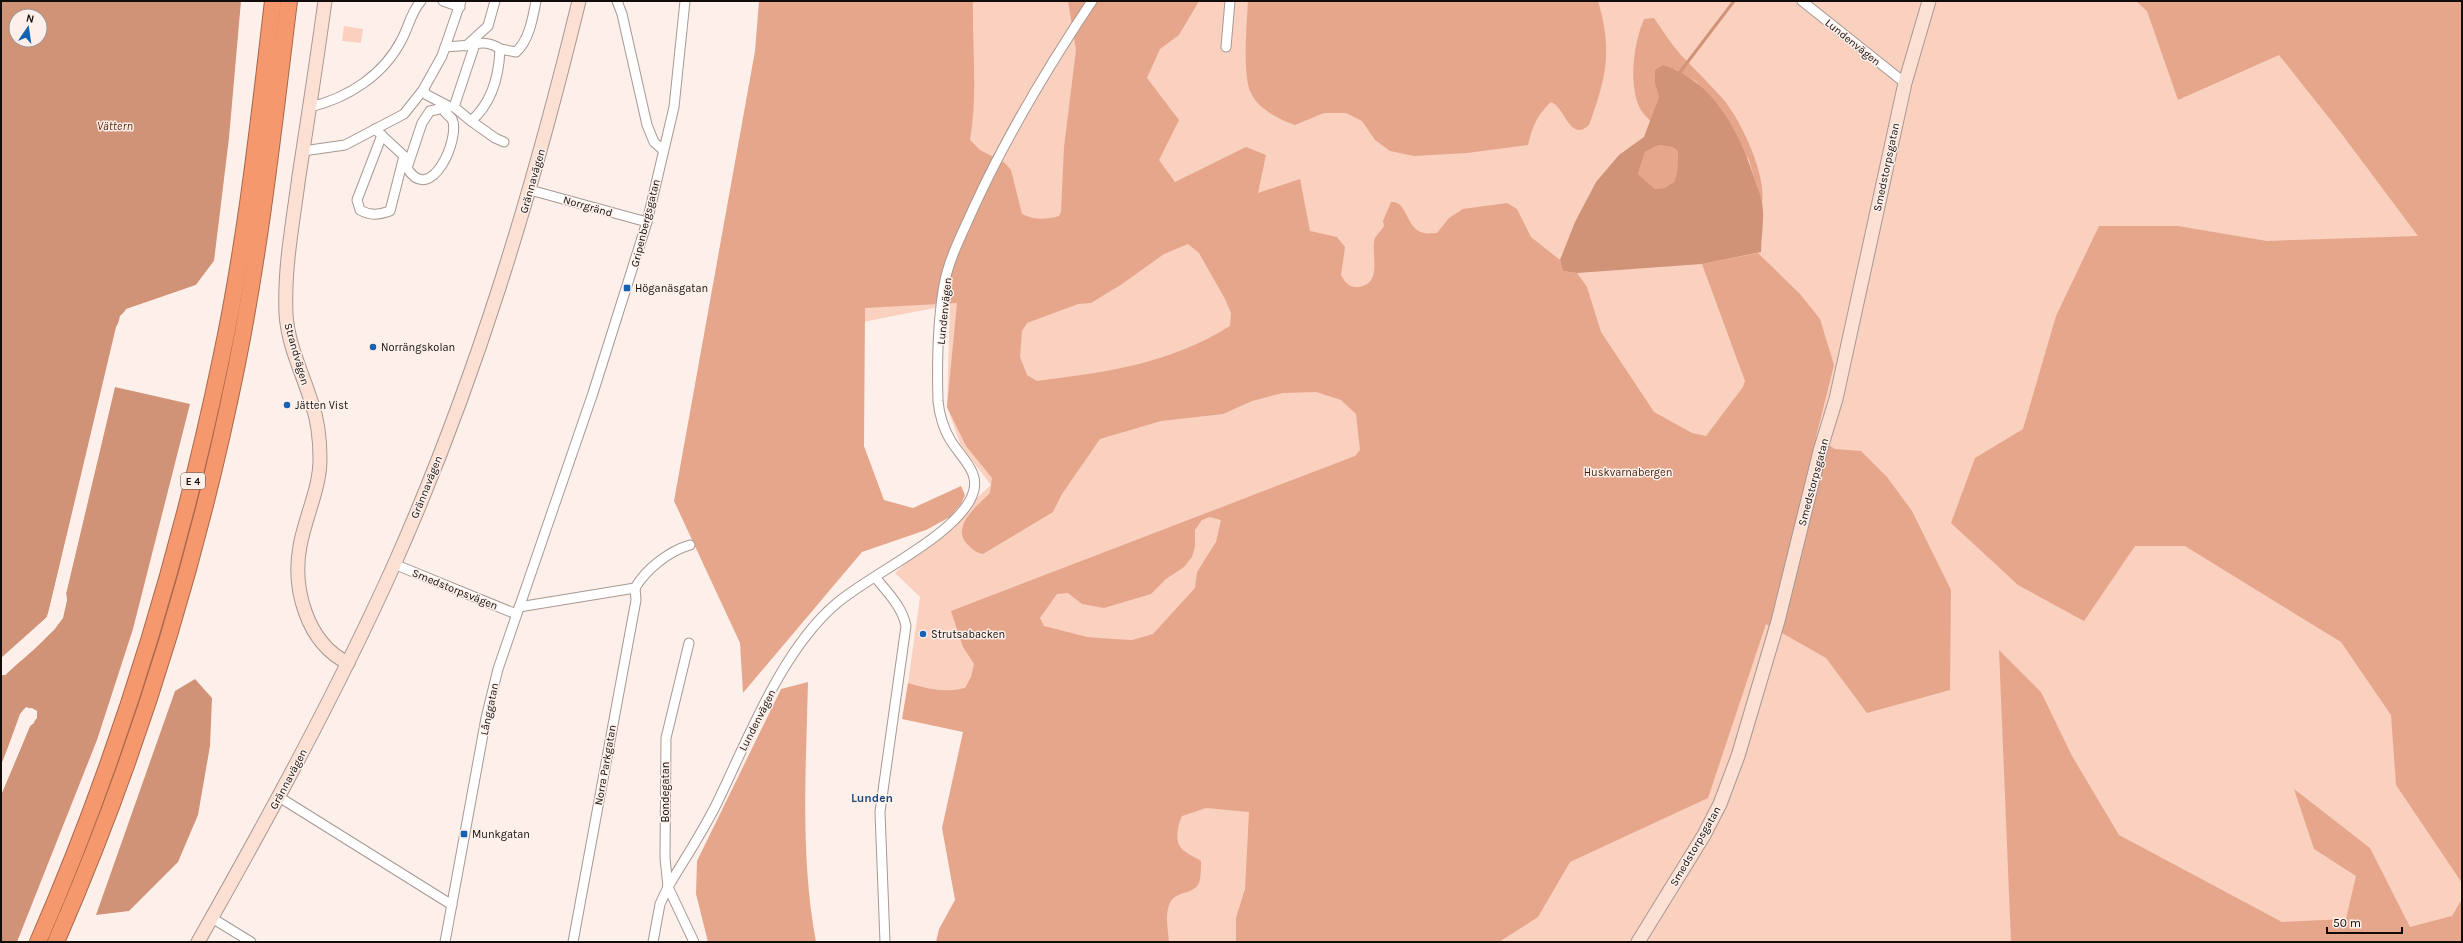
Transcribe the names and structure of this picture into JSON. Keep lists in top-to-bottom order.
{
  "streets": {
    "highway": ["E 4"],
    "street": [
      "Lundenvägen",
      "Smedstorpsgatan",
      "Grännavägen",
      "Norrgränd",
      "Gripenbergsgatan",
      "Strandvägen",
      "Smedstorpsvägen",
      "Långgatan",
      "Norra Parkgatan",
      "Bondegatan"
    ]
  },
  "crossings": [
    ["Lundenvägen", "Smedstorpsgatan"],
    ["Lundenvägen", "Bondegatan"],
    ["Grännavägen", "Norrgränd"],
    ["Grännavägen", "Strandvägen"],
    ["Grännavägen", "Smedstorpsvägen"],
    ["Norrgränd", "Gripenbergsgatan"],
    ["Gripenbergsgatan", "Långgatan"],
    ["Smedstorpsvägen", "Långgatan"]
  ],
  "districts": ["Lunden"],
  "water": ["Vättern"],
  "parks": ["Huskvarnabergen"],
  "places": {
    "transit": ["Höganäsgatan", "Munkgatan"],
    "other": ["Norrängskolan", "Jätten Vist", "Strutsabacken"]
  },
  "scale_bar": "50 m",
  "north": "top"
}
